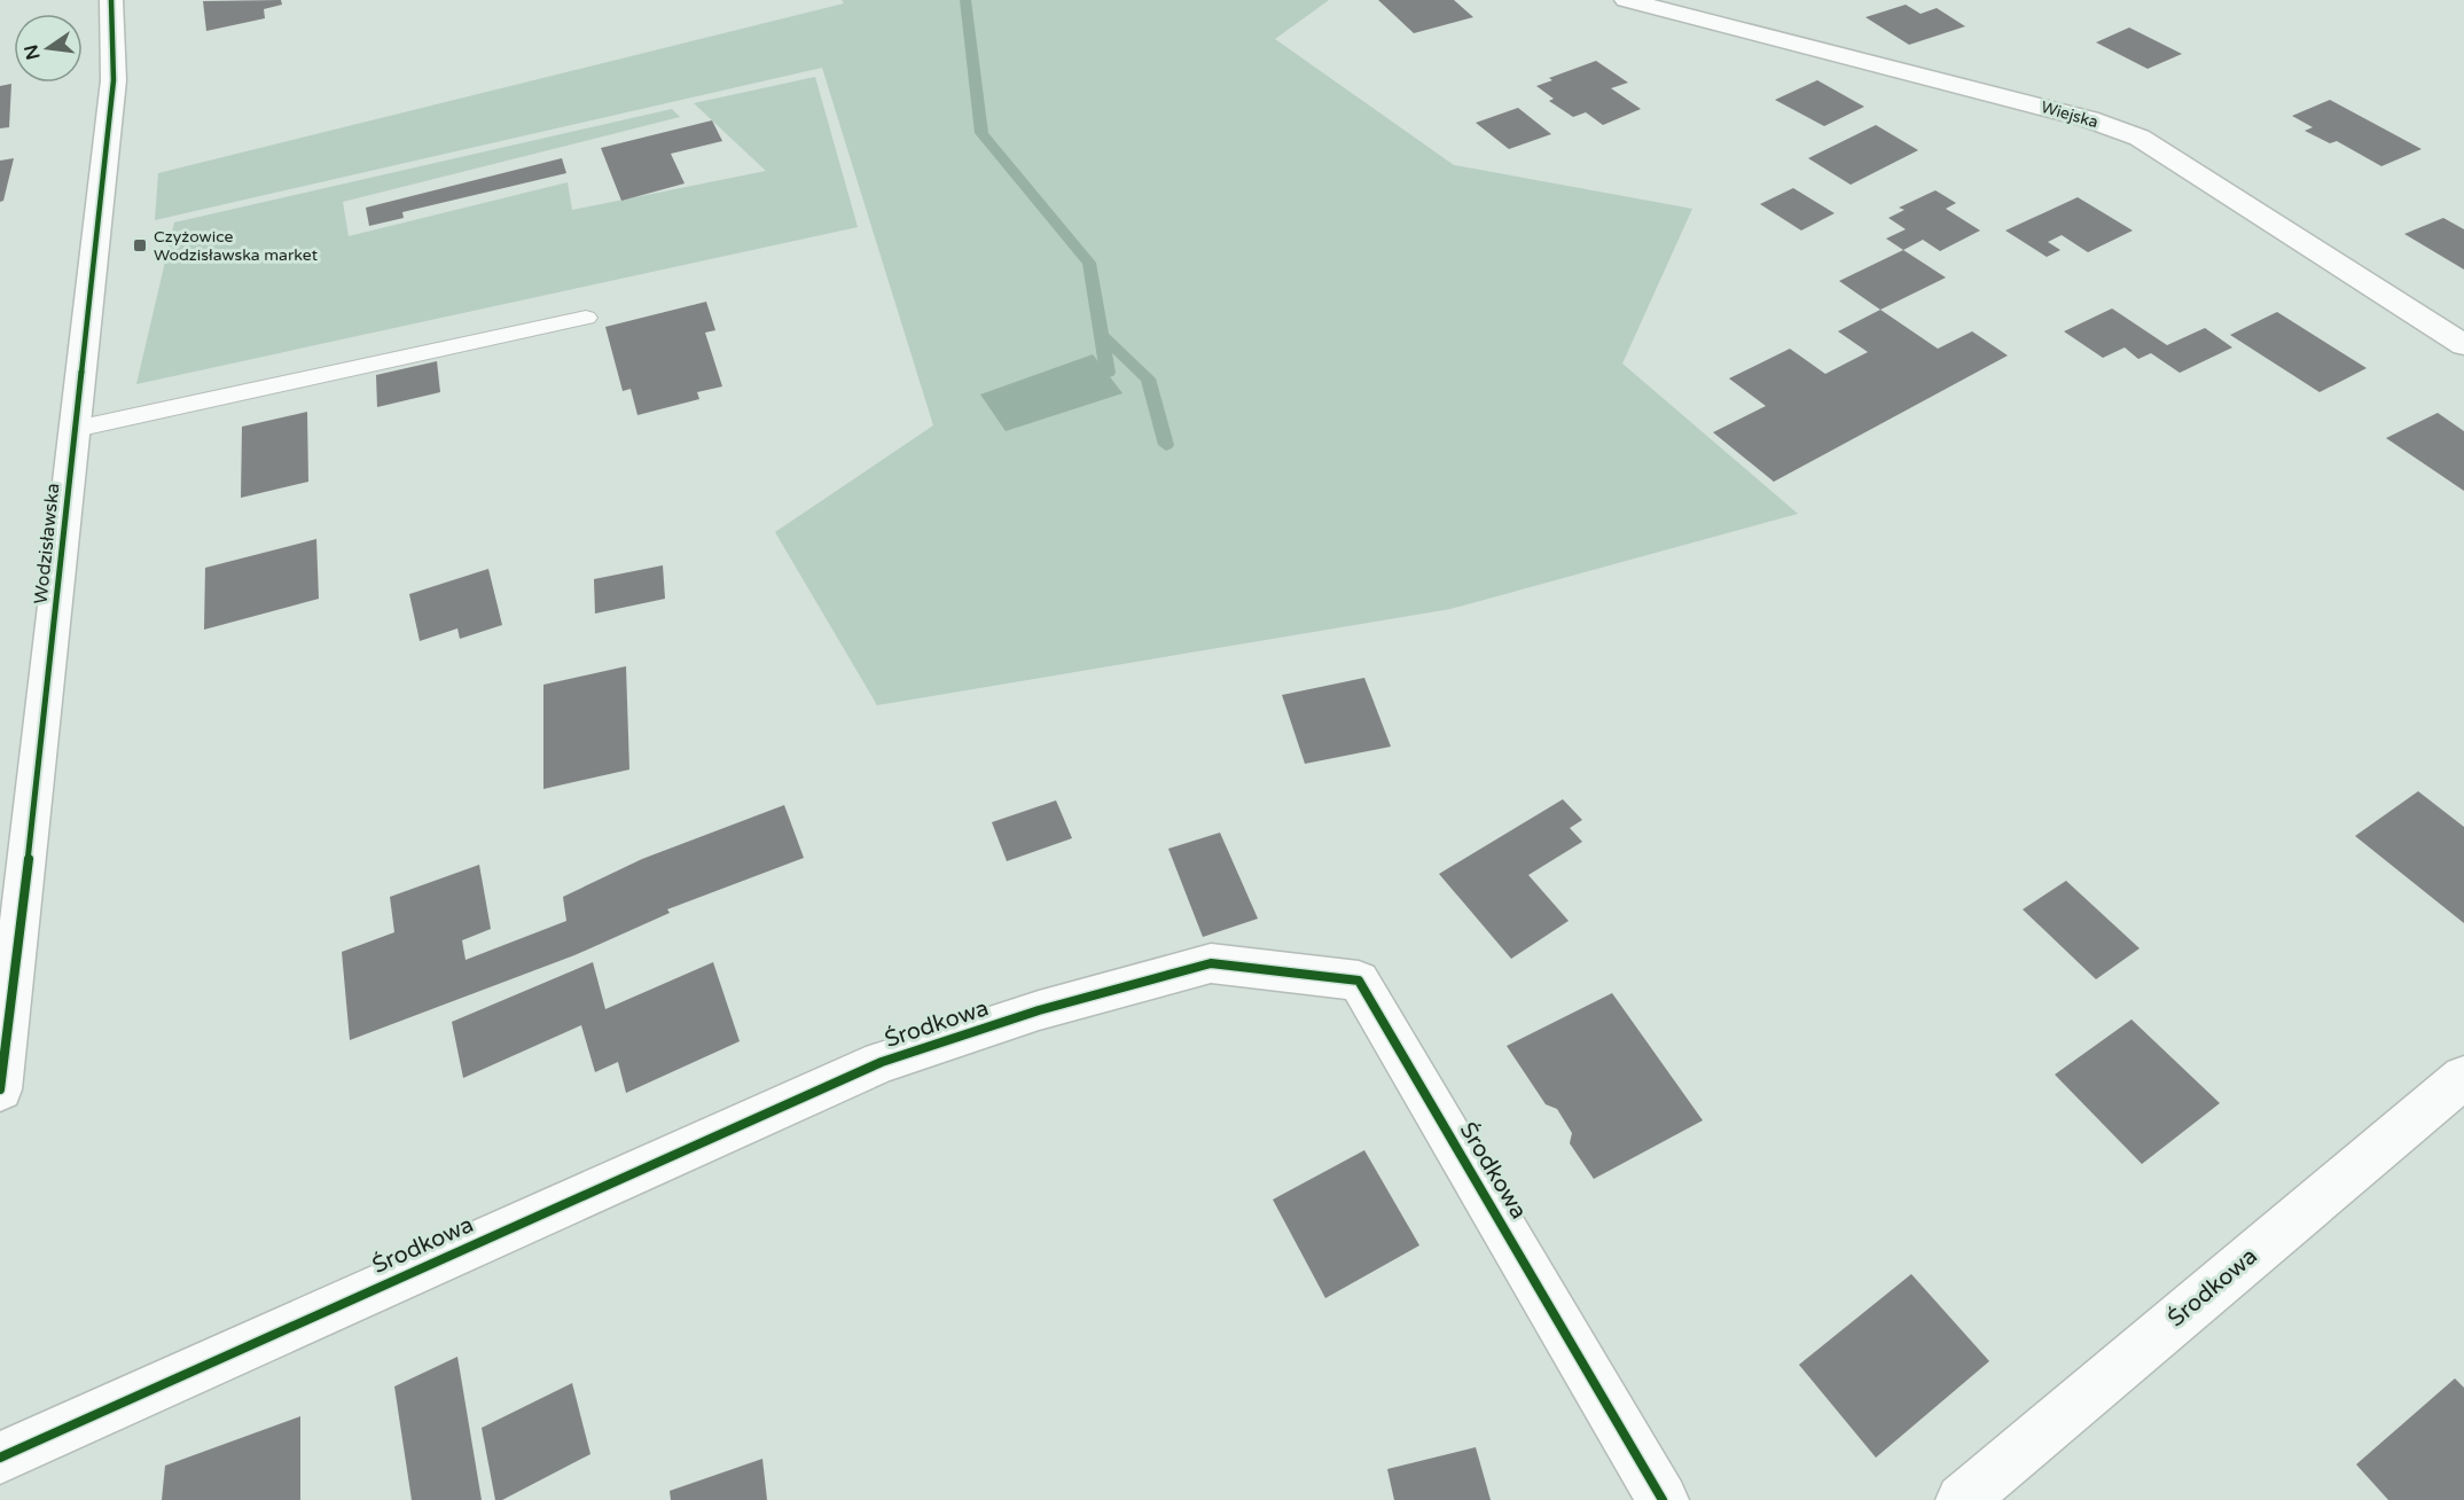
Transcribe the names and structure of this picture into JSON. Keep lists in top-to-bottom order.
{
  "streets": {
    "street": ["Wiejska", "Wodzisławska", "Środkowa"]
  },
  "places": {
    "transit": ["Czyżowice Wodzisławska market"]
  },
  "north": "left"
}
